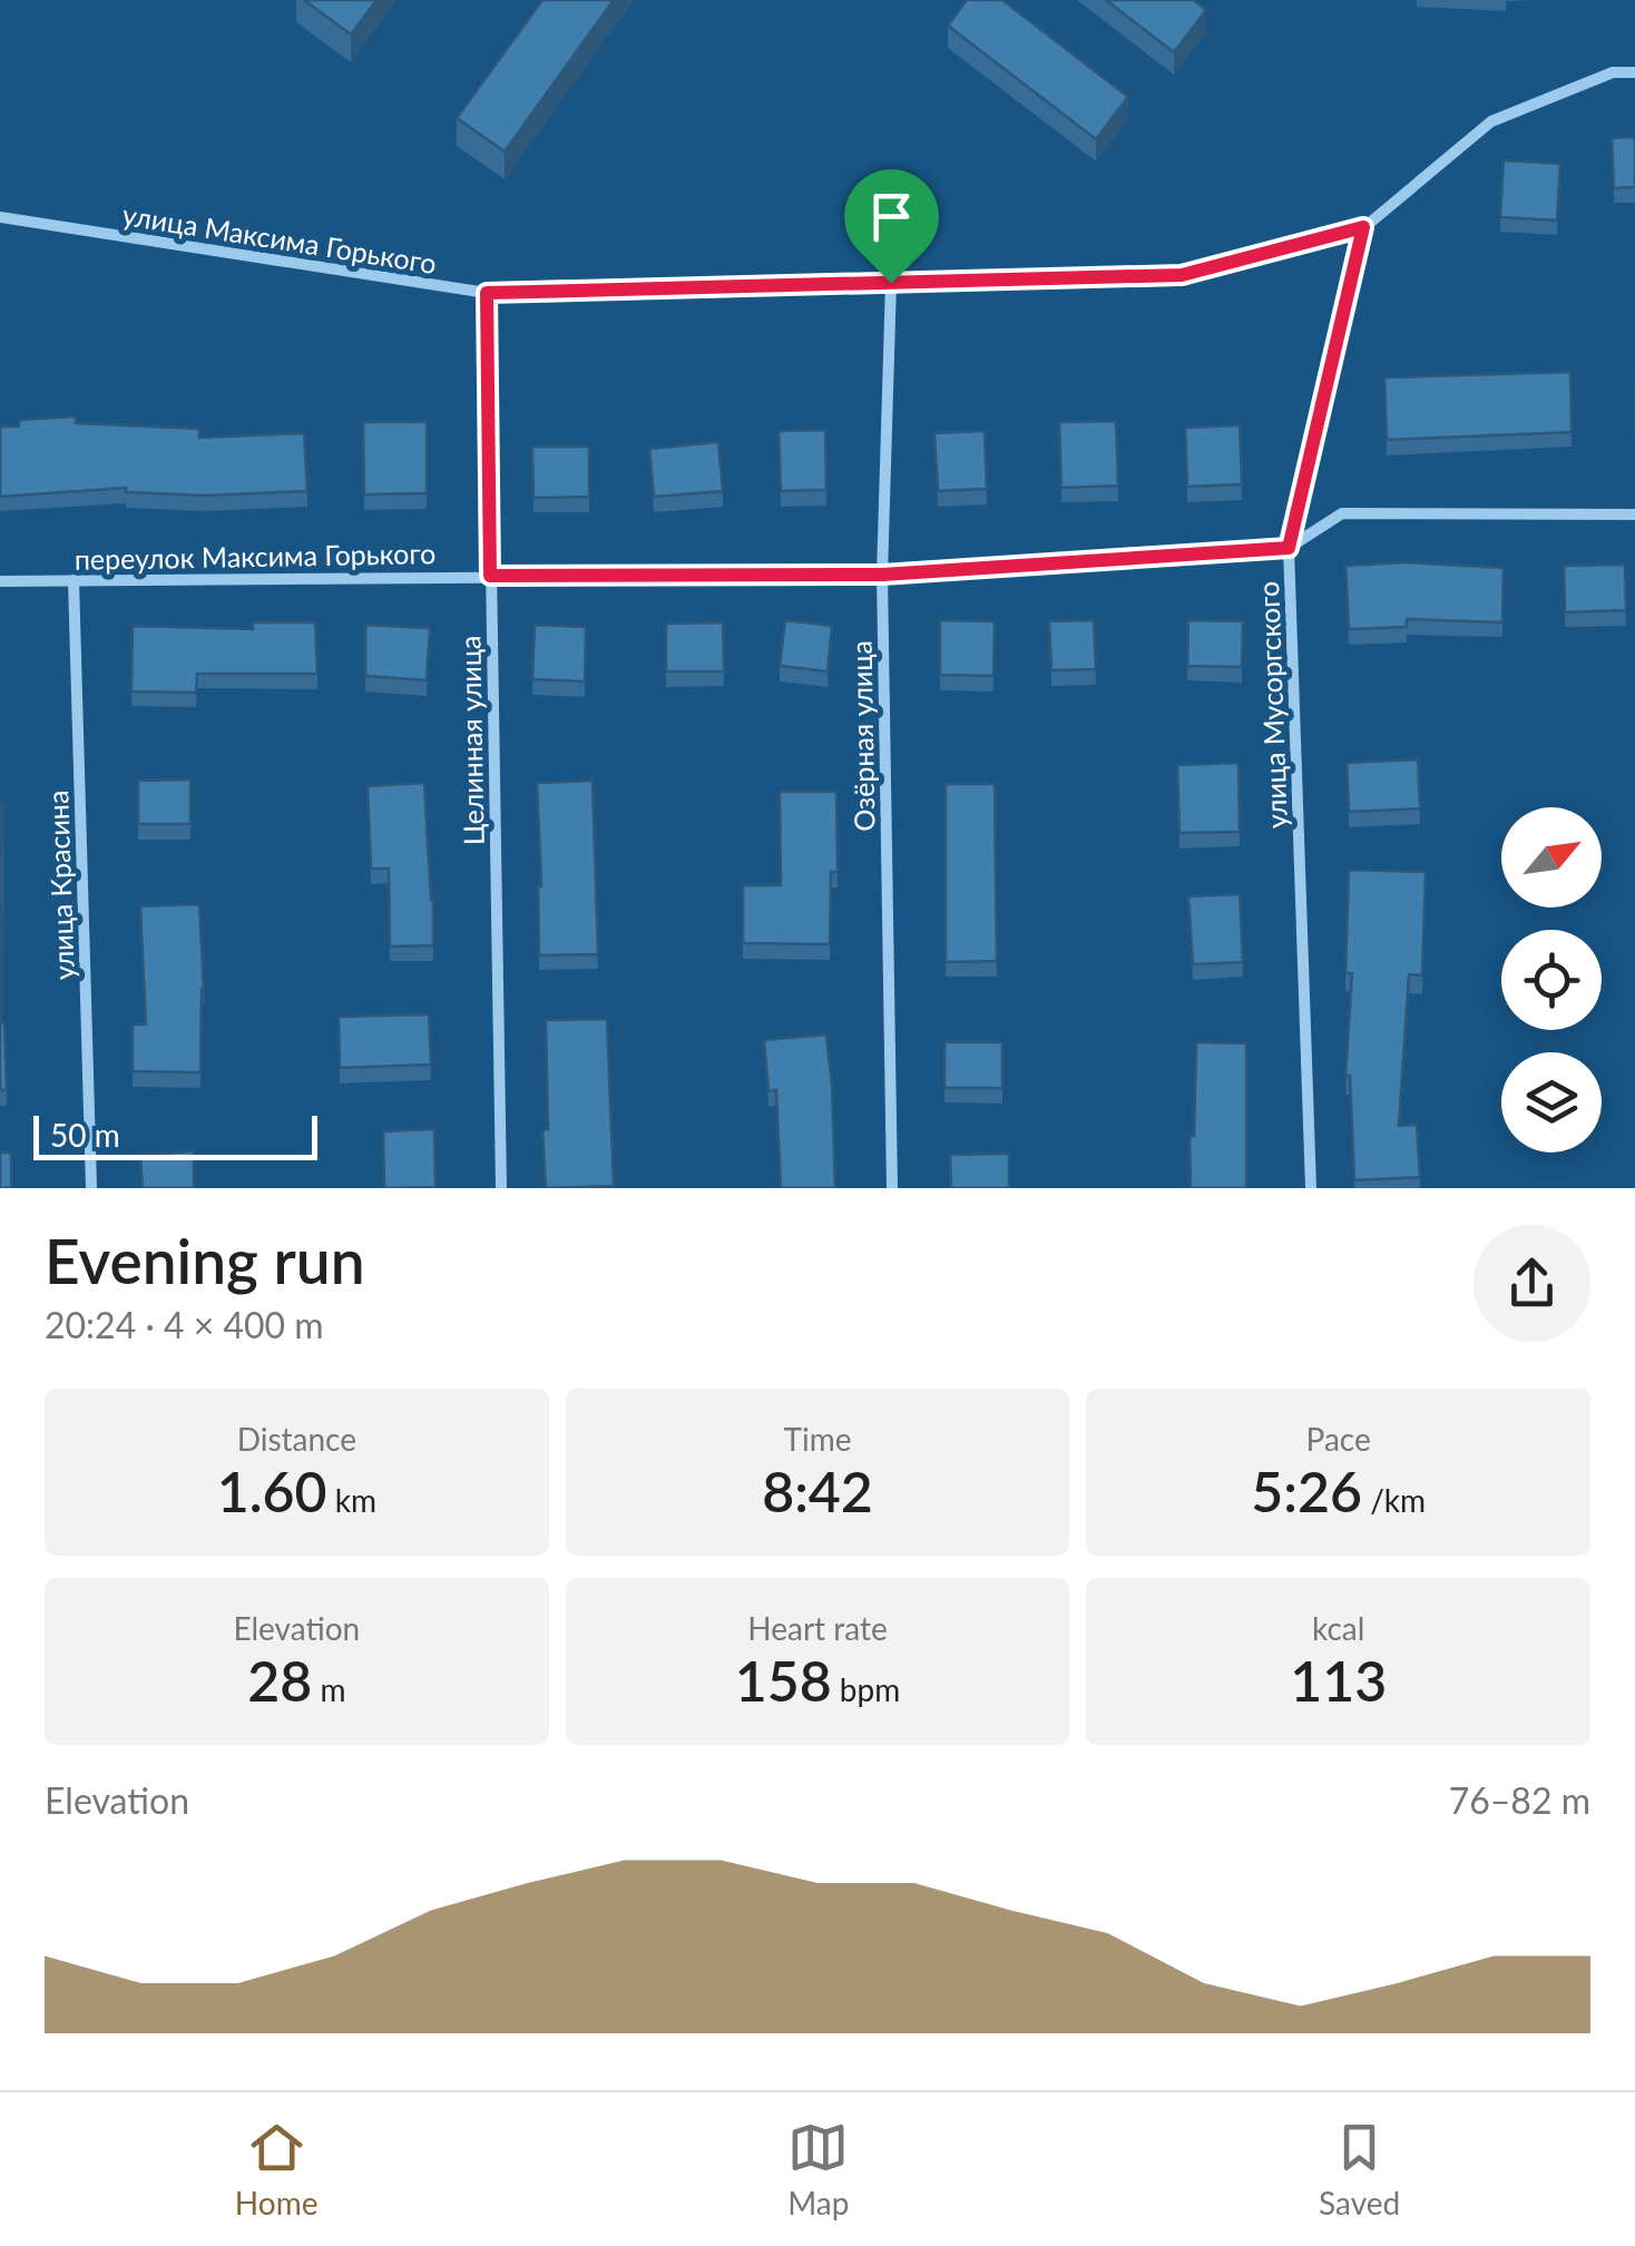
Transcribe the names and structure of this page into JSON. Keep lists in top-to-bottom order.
{
  "streets": {
    "street": [
      "улица Максима Горького",
      "переулок Максима Горького",
      "улица Мусоргского",
      "Озёрная улица",
      "Целинная улица",
      "улица Красина"
    ]
  },
  "crossings": [
    ["улица Максима Горького", "улица Мусоргского"],
    ["улица Максима Горького", "Озёрная улица"],
    ["улица Максима Горького", "Целинная улица"],
    ["переулок Максима Горького", "улица Мусоргского"],
    ["переулок Максима Горького", "Озёрная улица"],
    ["переулок Максима Горького", "Целинная улица"],
    ["переулок Максима Горького", "улица Красина"]
  ],
  "scale_bar": "50 m",
  "north": "top right",
  "page": {
    "scale": "50 m",
    "heading": ["Evening run", "20:24 · 4 × 400 m"],
    "stats": [
      ["Distance", "1.60 km"],
      ["Time", "8:42"],
      ["Pace", "5:26 /km"],
      ["Elevation", "28 m"],
      ["Heart rate", "158 bpm"],
      ["kcal", "113"]
    ],
    "chart": ["Elevation", "76–82 m"],
    "tabs": ["Home", "Map", "Saved"]
  }
}
